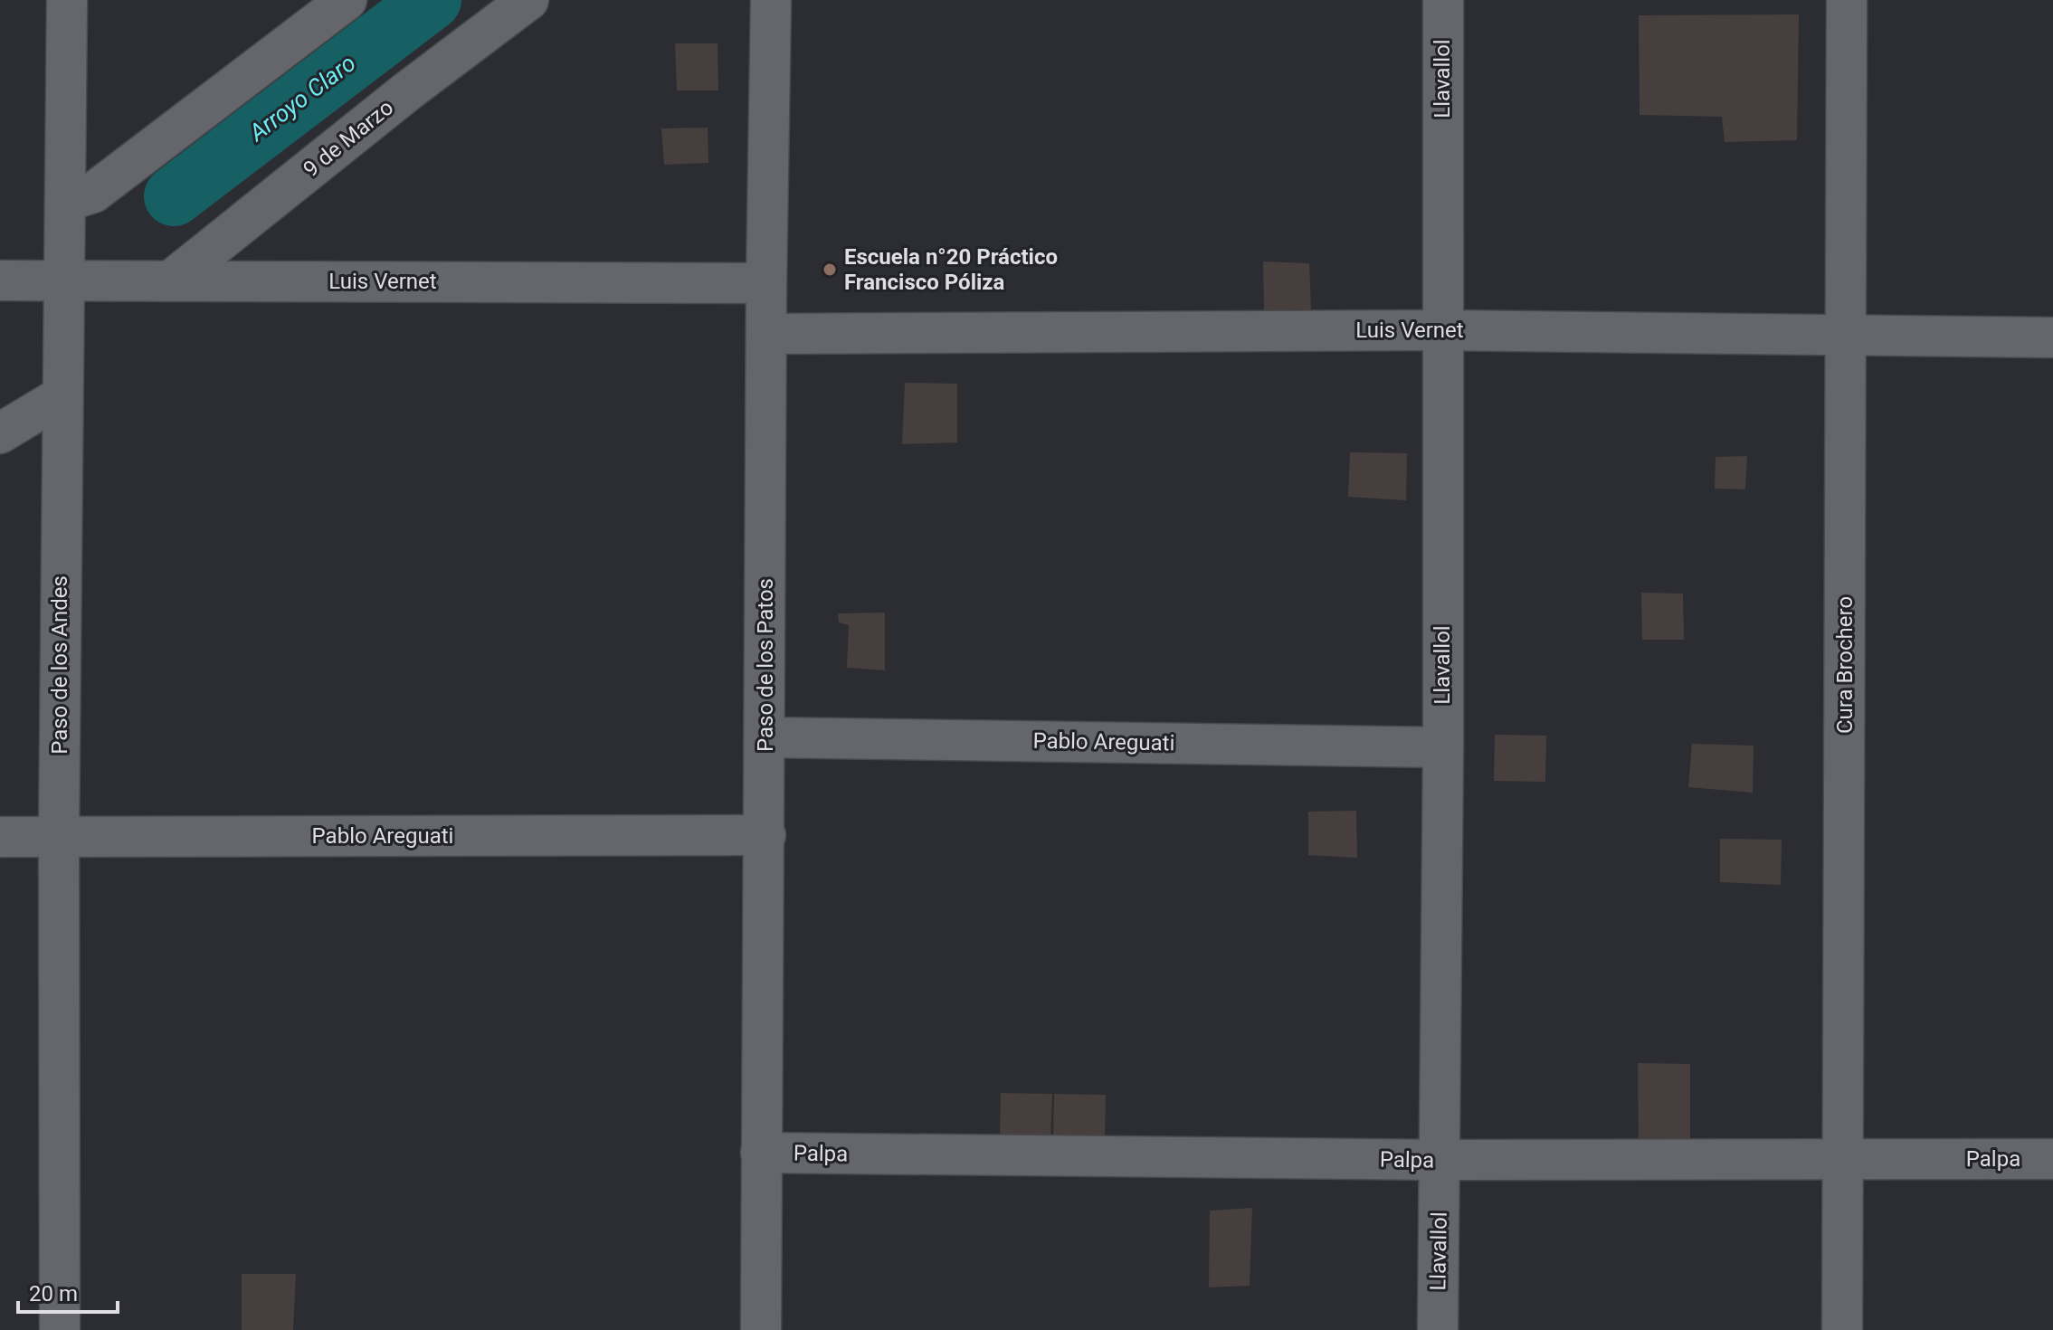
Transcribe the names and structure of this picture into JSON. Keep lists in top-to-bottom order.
{
  "streets": {
    "street": [
      "Llavallol",
      "9 de Marzo",
      "Luis Vernet",
      "Paso de los Andes",
      "Paso de los Patos",
      "Cura Brochero",
      "Pablo Areguati",
      "Palpa"
    ]
  },
  "crossings": [
    ["Llavallol", "Luis Vernet"],
    ["Llavallol", "Pablo Areguati"],
    ["Llavallol", "Palpa"],
    ["9 de Marzo", "Luis Vernet"],
    ["Luis Vernet", "Paso de los Andes"],
    ["Luis Vernet", "Paso de los Patos"],
    ["Luis Vernet", "Cura Brochero"],
    ["Paso de los Andes", "Pablo Areguati"],
    ["Paso de los Patos", "Pablo Areguati"],
    ["Paso de los Patos", "Palpa"],
    ["Cura Brochero", "Palpa"]
  ],
  "water": ["Arroyo Claro"],
  "places": ["Escuela n°20 Práctico Francisco Póliza"],
  "scale_bar": "20 m"
}
